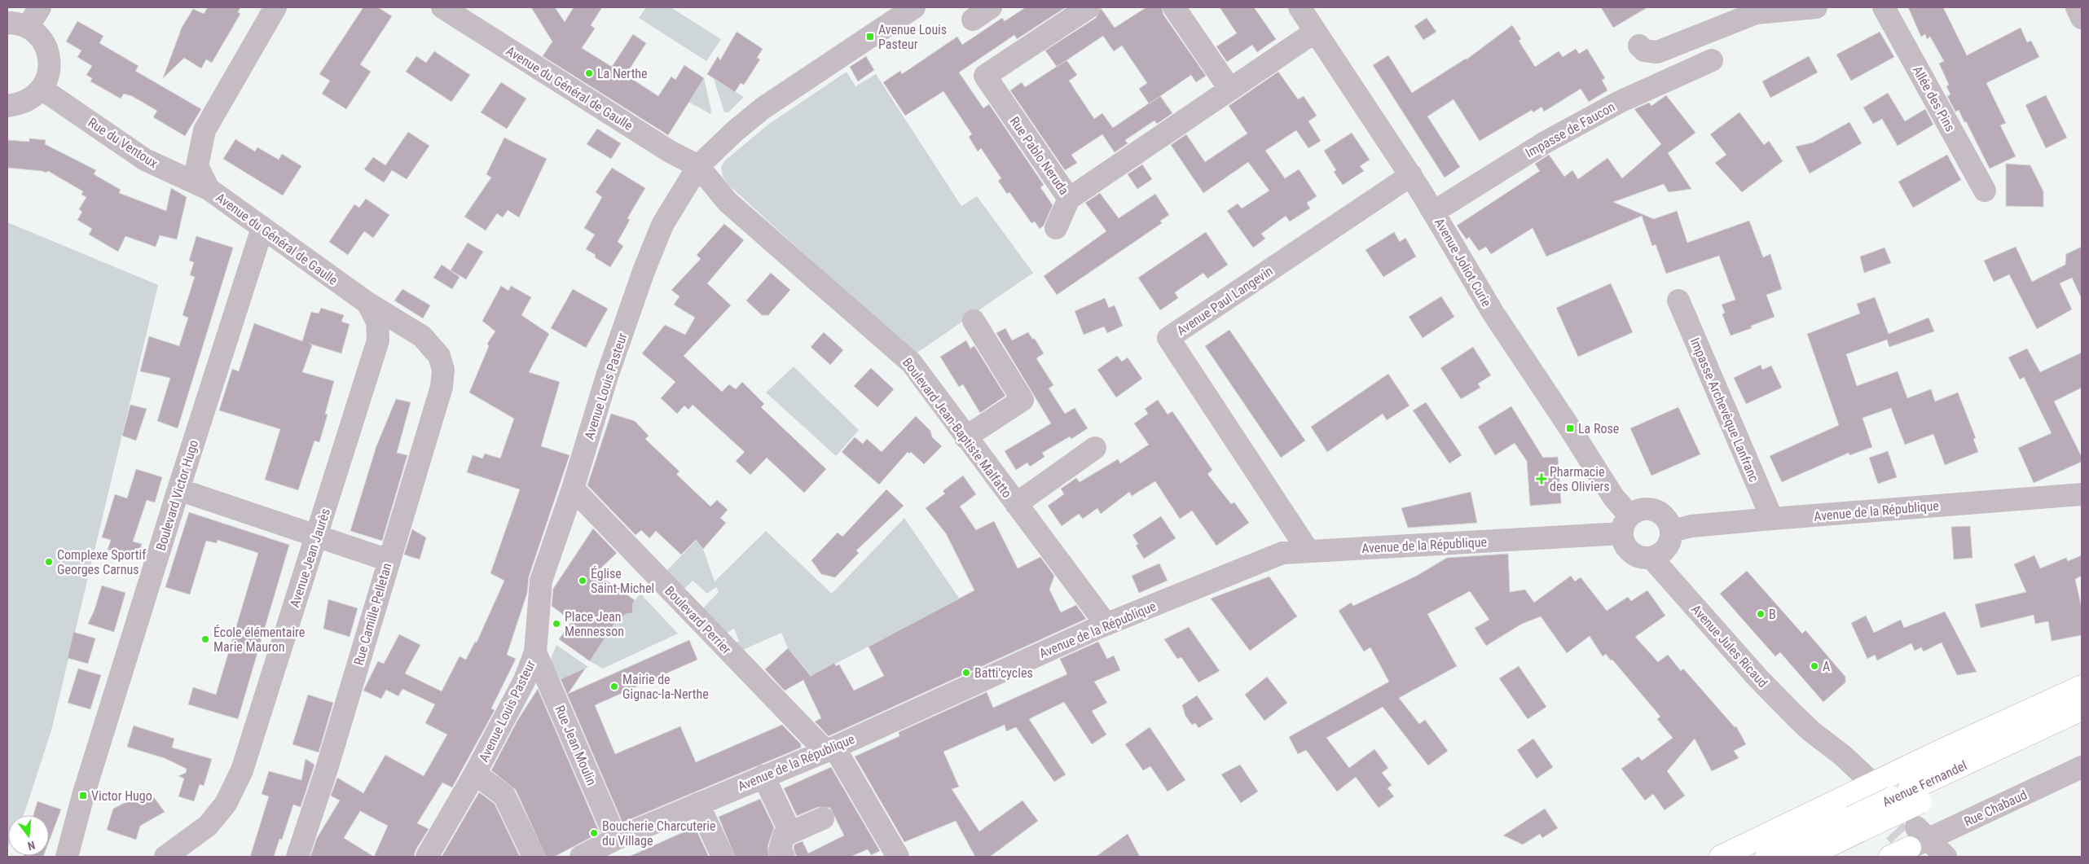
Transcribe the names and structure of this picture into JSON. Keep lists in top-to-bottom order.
{
  "streets": {
    "main road": ["Avenue Fernandel"],
    "street": [
      "Avenue du Général de Gaulle",
      "Allée des Pins",
      "Impasse de Faucon",
      "Rue du Ventoux",
      "Rue Pablo Neruda",
      "Avenue Joliot Curie",
      "Avenue Paul Langevin",
      "Avenue Louis Pasteur",
      "Impasse Archevêque Lanfranc",
      "Boulevard Jean-Baptiste Malfatto",
      "Boulevard Victor Hugo",
      "Avenue de la République",
      "Avenue Jean Jaurès",
      "Rue Camille Pelletan",
      "Boulevard Perrier",
      "Avenue Jules Ricaud",
      "Rue Jean Moulin",
      "Rue Chabaud"
    ]
  },
  "crossings": [
    ["Avenue du Général de Gaulle", "Rue du Ventoux"],
    ["Avenue du Général de Gaulle", "Avenue Louis Pasteur"],
    ["Avenue du Général de Gaulle", "Boulevard Jean-Baptiste Malfatto"],
    ["Avenue du Général de Gaulle", "Boulevard Victor Hugo"],
    ["Avenue du Général de Gaulle", "Avenue Jean Jaurès"],
    ["Avenue du Général de Gaulle", "Rue Camille Pelletan"],
    ["Impasse de Faucon", "Avenue Joliot Curie"],
    ["Rue Pablo Neruda", "Avenue Joliot Curie"],
    ["Avenue Joliot Curie", "Avenue Paul Langevin"],
    ["Avenue Joliot Curie", "Avenue de la République"],
    ["Avenue Joliot Curie", "Avenue Jules Ricaud"],
    ["Avenue Paul Langevin", "Avenue de la République"],
    ["Avenue Louis Pasteur", "Boulevard Jean-Baptiste Malfatto"],
    ["Avenue Louis Pasteur", "Boulevard Perrier"],
    ["Avenue Louis Pasteur", "Rue Jean Moulin"],
    ["Impasse Archevêque Lanfranc", "Avenue de la République"],
    ["Boulevard Jean-Baptiste Malfatto", "Avenue de la République"],
    ["Avenue de la République", "Boulevard Perrier"],
    ["Avenue de la République", "Avenue Jules Ricaud"],
    ["Avenue de la République", "Rue Jean Moulin"]
  ],
  "places": {
    "transit": ["Avenue Louis Pasteur", "La Rose", "Victor Hugo"],
    "other": [
      "La Nerthe",
      "Complexe Sportif Georges Carnus",
      "Église Saint-Michel",
      "B",
      "Place Jean Mennesson",
      "École élémentaire Marie Mauron",
      "A",
      "Batti'cycles",
      "Mairie de Gignac-la-Nerthe",
      "Boucherie Charcuterie du Village"
    ],
    "health": ["Pharmacie des Oliviers"]
  },
  "north": "bottom"
}
